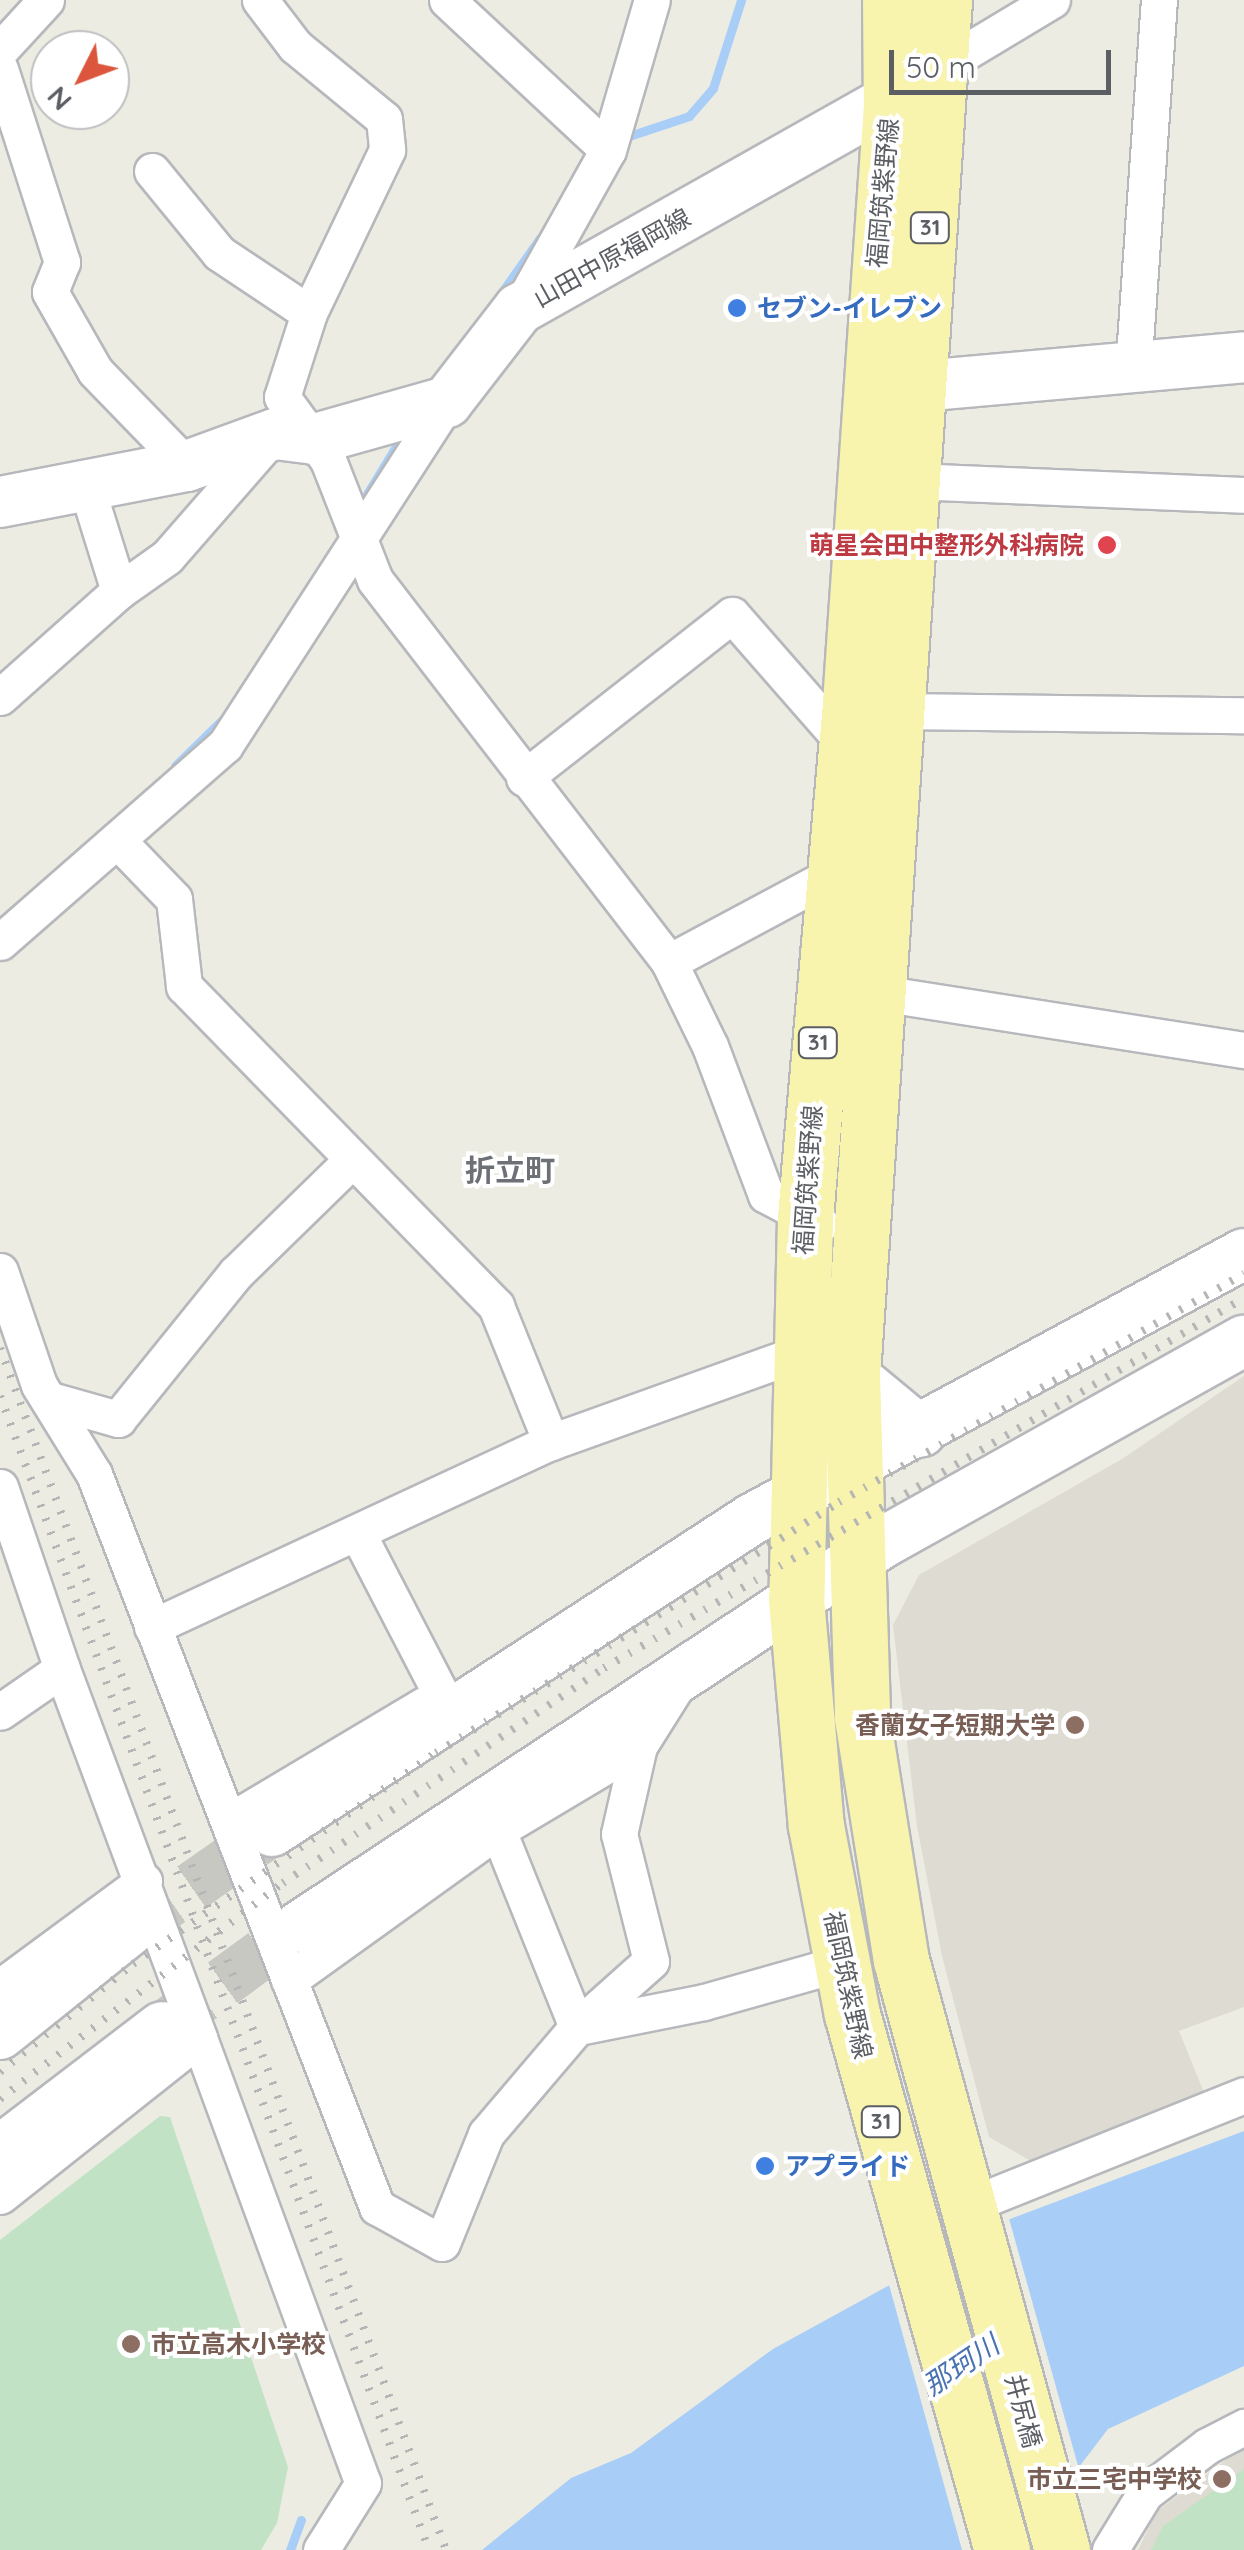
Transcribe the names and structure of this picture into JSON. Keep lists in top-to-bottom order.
{
  "streets": {
    "main road": ["福岡筑紫野線", "31", "井尻橋"],
    "street": ["山田中原福岡線"]
  },
  "crossings": [
    ["福岡筑紫野線", "山田中原福岡線"],
    ["福岡筑紫野線", "井尻橋"]
  ],
  "districts": ["折立町"],
  "water": ["那珂川"],
  "places": [
    "セブン-イレブン",
    "萌星会田中整形外科病院",
    "香蘭女子短期大学",
    "アプライド",
    "市立高木小学校",
    "市立三宅中学校"
  ],
  "scale_bar": "50 m",
  "north": "bottom left"
}
